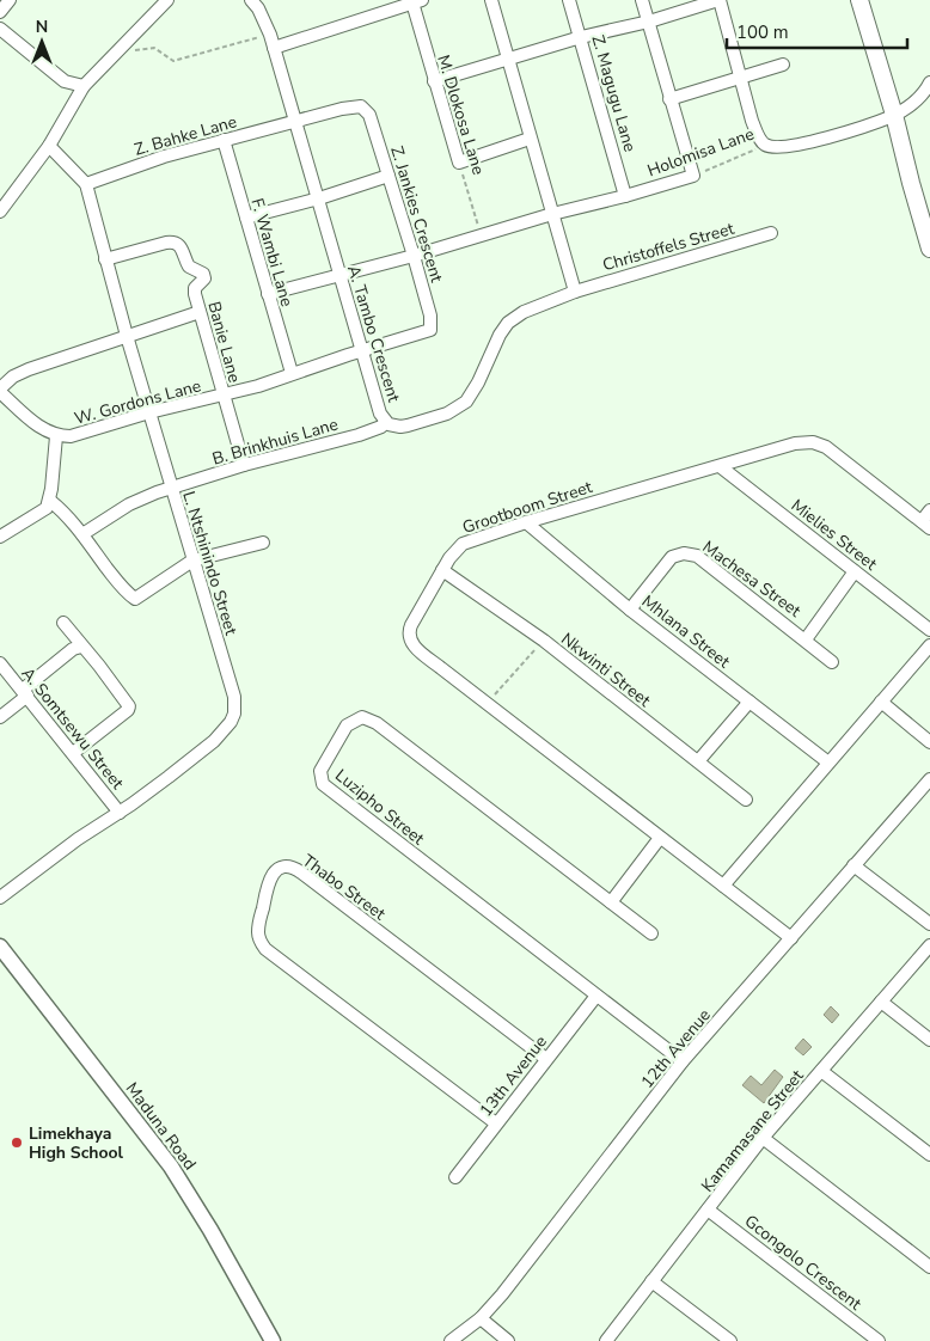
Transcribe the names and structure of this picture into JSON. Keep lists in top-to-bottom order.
{
  "streets": {
    "street": [
      "Z. Magugu Lane",
      "M. Dlokosa Lane",
      "Z. Bahke Lane",
      "Holomisa Lane",
      "Z. Jankies Crescent",
      "Christoffels Street",
      "F. Wambi Lane",
      "A. Tambo Crescent",
      "Banie Lane",
      "W. Gordons Lane",
      "B. Brinkhuis Lane",
      "Grootboom Street",
      "Mielies Street",
      "L. Ntshinindo Street",
      "Machesa Street",
      "Mhlana Street",
      "Nkwinti Street",
      "A. Somtsewu Street",
      "Luzipho Street",
      "Thabo Street",
      "12th Avenue",
      "13th Avenue",
      "Maduna Road",
      "Kamamasane Street",
      "Gcongolo Crescent"
    ]
  },
  "crossings": [
    ["Z. Magugu Lane", "Holomisa Lane"],
    ["M. Dlokosa Lane", "Holomisa Lane"],
    ["Z. Bahke Lane", "Z. Jankies Crescent"],
    ["Z. Bahke Lane", "F. Wambi Lane"],
    ["Z. Bahke Lane", "A. Tambo Crescent"],
    ["Z. Bahke Lane", "L. Ntshinindo Street"],
    ["Holomisa Lane", "Z. Jankies Crescent"],
    ["Holomisa Lane", "F. Wambi Lane"],
    ["Holomisa Lane", "A. Tambo Crescent"],
    ["Z. Jankies Crescent", "A. Tambo Crescent"],
    ["Z. Jankies Crescent", "W. Gordons Lane"],
    ["Christoffels Street", "A. Tambo Crescent"],
    ["F. Wambi Lane", "W. Gordons Lane"],
    ["A. Tambo Crescent", "W. Gordons Lane"],
    ["A. Tambo Crescent", "B. Brinkhuis Lane"],
    ["Banie Lane", "W. Gordons Lane"],
    ["Banie Lane", "B. Brinkhuis Lane"],
    ["Banie Lane", "L. Ntshinindo Street"],
    ["W. Gordons Lane", "L. Ntshinindo Street"],
    ["B. Brinkhuis Lane", "L. Ntshinindo Street"],
    ["Grootboom Street", "Mielies Street"],
    ["Grootboom Street", "Mhlana Street"],
    ["Grootboom Street", "Nkwinti Street"],
    ["Grootboom Street", "12th Avenue"],
    ["L. Ntshinindo Street", "A. Somtsewu Street"],
    ["Machesa Street", "Mhlana Street"],
    ["Luzipho Street", "12th Avenue"],
    ["Luzipho Street", "13th Avenue"],
    ["Thabo Street", "13th Avenue"],
    ["Kamamasane Street", "Gcongolo Crescent"]
  ],
  "places": ["Limekhaya High School"],
  "scale_bar": "100 m",
  "north": "top"
}
